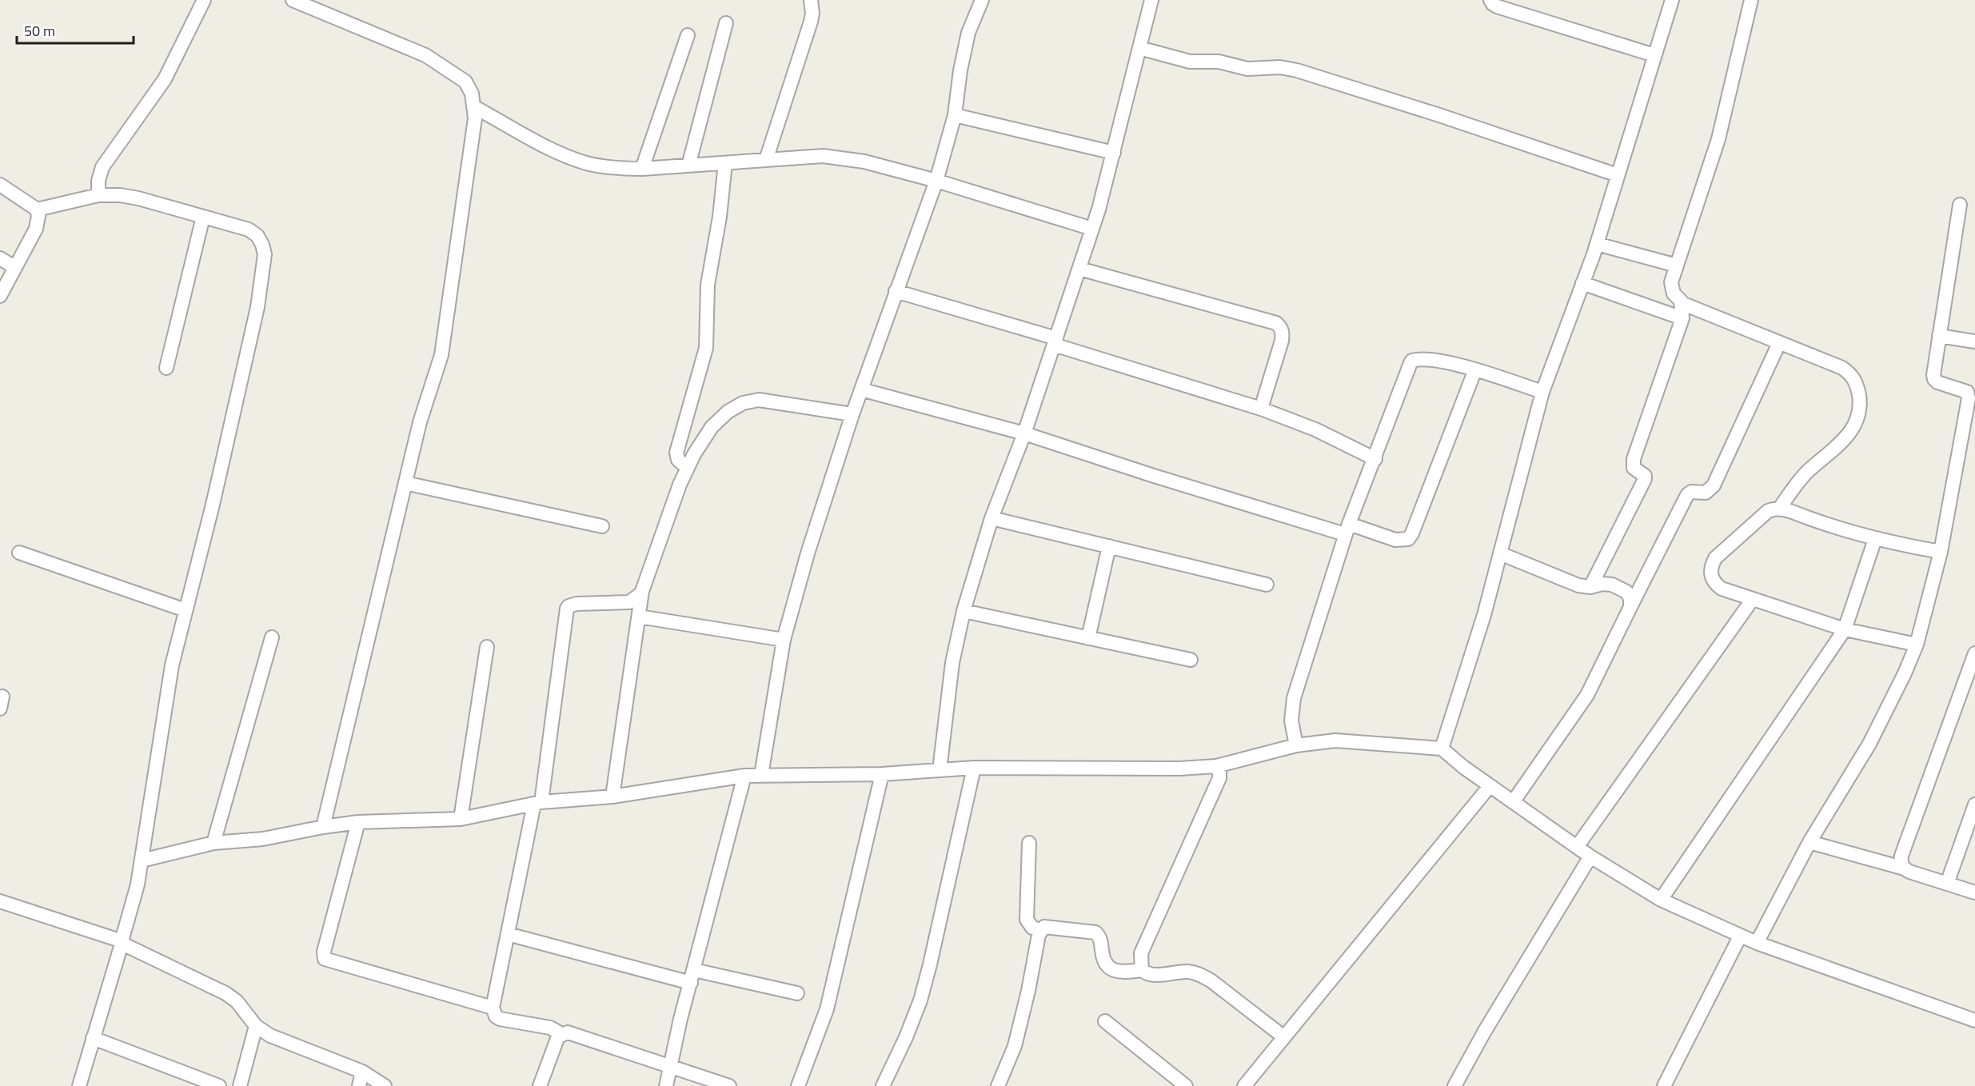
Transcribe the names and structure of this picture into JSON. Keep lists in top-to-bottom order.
{
  "scale_bar": "50 m"
}
